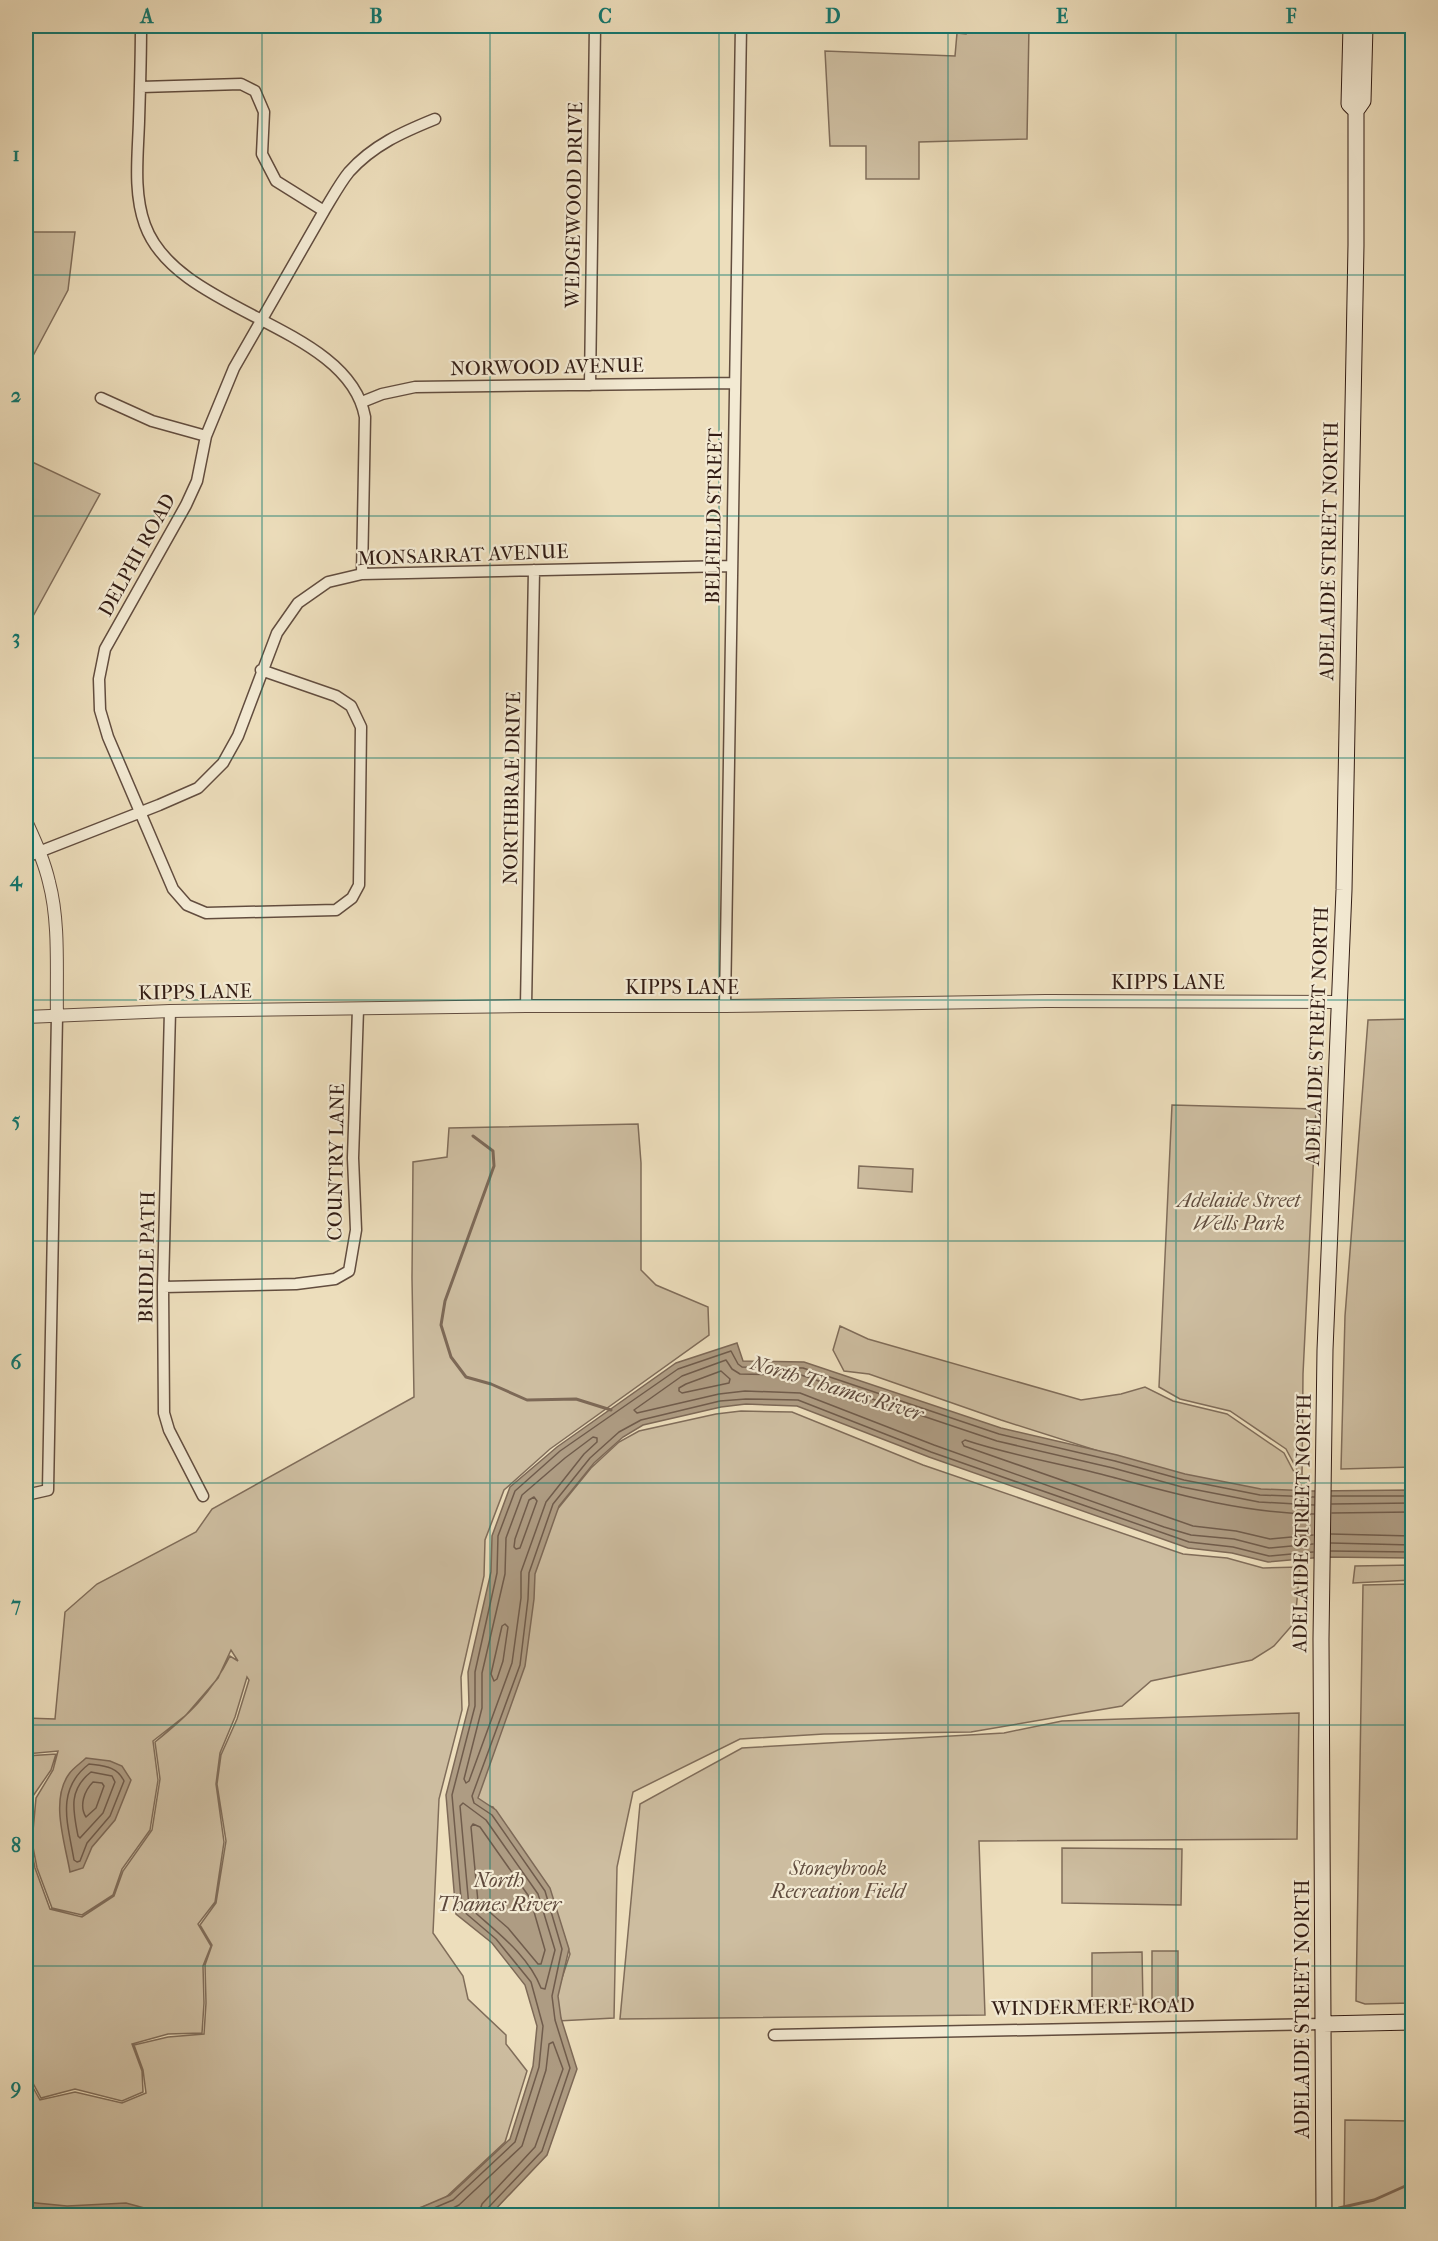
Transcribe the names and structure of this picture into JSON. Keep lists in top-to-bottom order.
{
  "streets": {
    "main road": ["ADELAIDE STREET NORTH", "WINDERMERE ROAD"],
    "street": [
      "WEDGEWOOD DRIVE",
      "NORWOOD AVENUE",
      "BELFIELD STREET",
      "DELPHI ROAD",
      "MONSARRAT AVENUE",
      "NORTHBRAE DRIVE",
      "KIPPS LANE",
      "COUNTRY LANE",
      "BRIDLE PATH"
    ]
  },
  "crossings": [
    ["WEDGEWOOD DRIVE", "NORWOOD AVENUE"],
    ["NORWOOD AVENUE", "BELFIELD STREET"],
    ["BELFIELD STREET", "MONSARRAT AVENUE"],
    ["BELFIELD STREET", "KIPPS LANE"],
    ["ADELAIDE STREET NORTH", "KIPPS LANE"],
    ["ADELAIDE STREET NORTH", "WINDERMERE ROAD"],
    ["DELPHI ROAD", "MONSARRAT AVENUE"],
    ["MONSARRAT AVENUE", "NORTHBRAE DRIVE"],
    ["NORTHBRAE DRIVE", "KIPPS LANE"],
    ["KIPPS LANE", "COUNTRY LANE"],
    ["KIPPS LANE", "BRIDLE PATH"],
    ["COUNTRY LANE", "BRIDLE PATH"]
  ],
  "water": ["North Thames River"],
  "parks": ["Adelaide Street Wells Park", "Stoneybrook Recreation Field"],
  "grid": {
    "columns": [
      "A",
      "B",
      "C",
      "D",
      "E",
      "F"
    ],
    "rows": [
      "1",
      "2",
      "3",
      "4",
      "5",
      "6",
      "7",
      "8",
      "9"
    ]
  }
}
